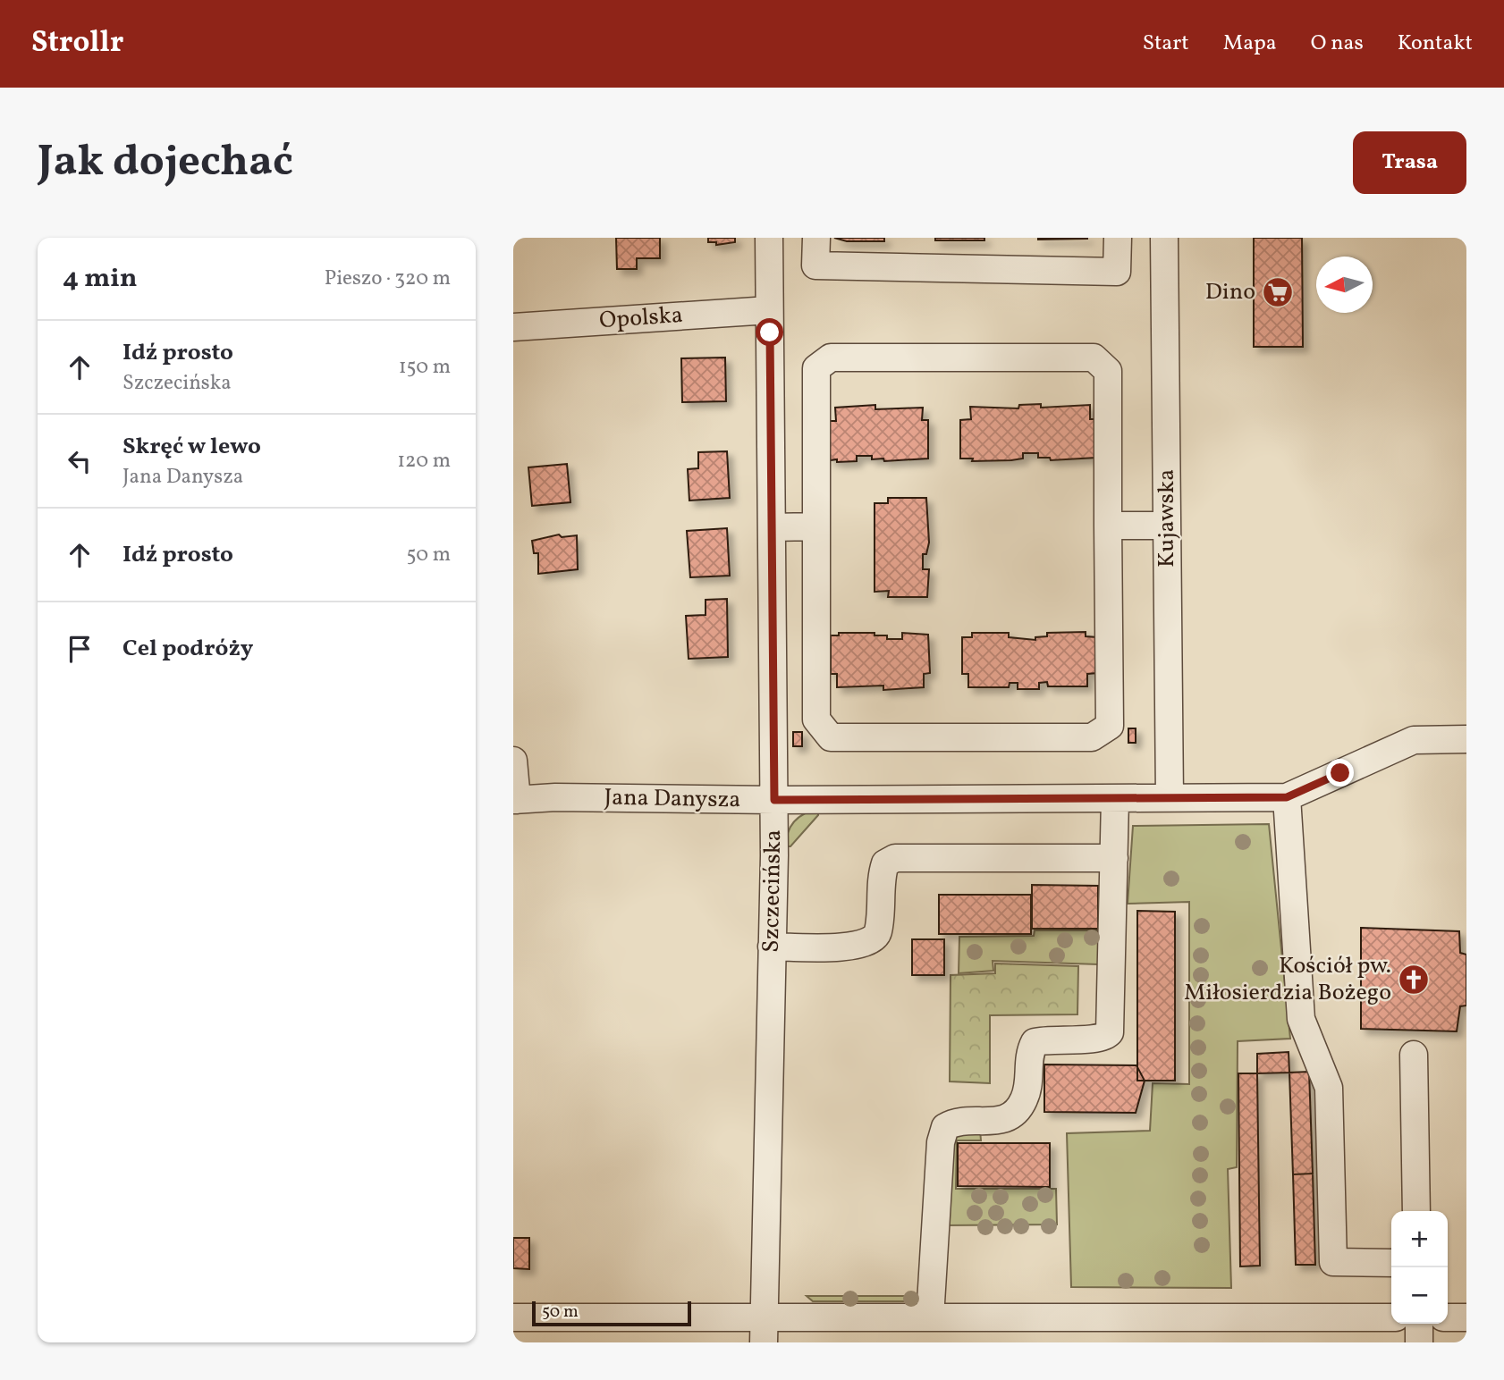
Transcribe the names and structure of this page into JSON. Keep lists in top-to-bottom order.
{
  "streets": {
    "street": [
      "Opolska",
      "Kujawska",
      "Jana Danysza",
      "Szczecińska"
    ]
  },
  "crossings": [
    ["Opolska", "Szczecińska"],
    ["Kujawska", "Jana Danysza"],
    ["Jana Danysza", "Szczecińska"]
  ],
  "places": {
    "supermarket": ["Dino"],
    "church": ["Kościół pw. Miłosierdzia Bożego"]
  },
  "scale_bar": "50 m",
  "north": "left",
  "page": {
    "header": "Strollr",
    "nav": [
      "Start",
      "Mapa",
      "O nas",
      "Kontakt"
    ],
    "buttons": "Trasa",
    "title": "Jak dojechać",
    "heading": ["4 min", "Pieszo · 320 m"],
    "list": [
      ["Idź prosto", "Szczecińska", "150 m"],
      ["Skręć w lewo", "Jana Danysza", "120 m"],
      ["Idź prosto", "50 m"],
      "Cel podróży"
    ],
    "map_buttons": ["+", "−"],
    "scale": "50 m"
  }
}
